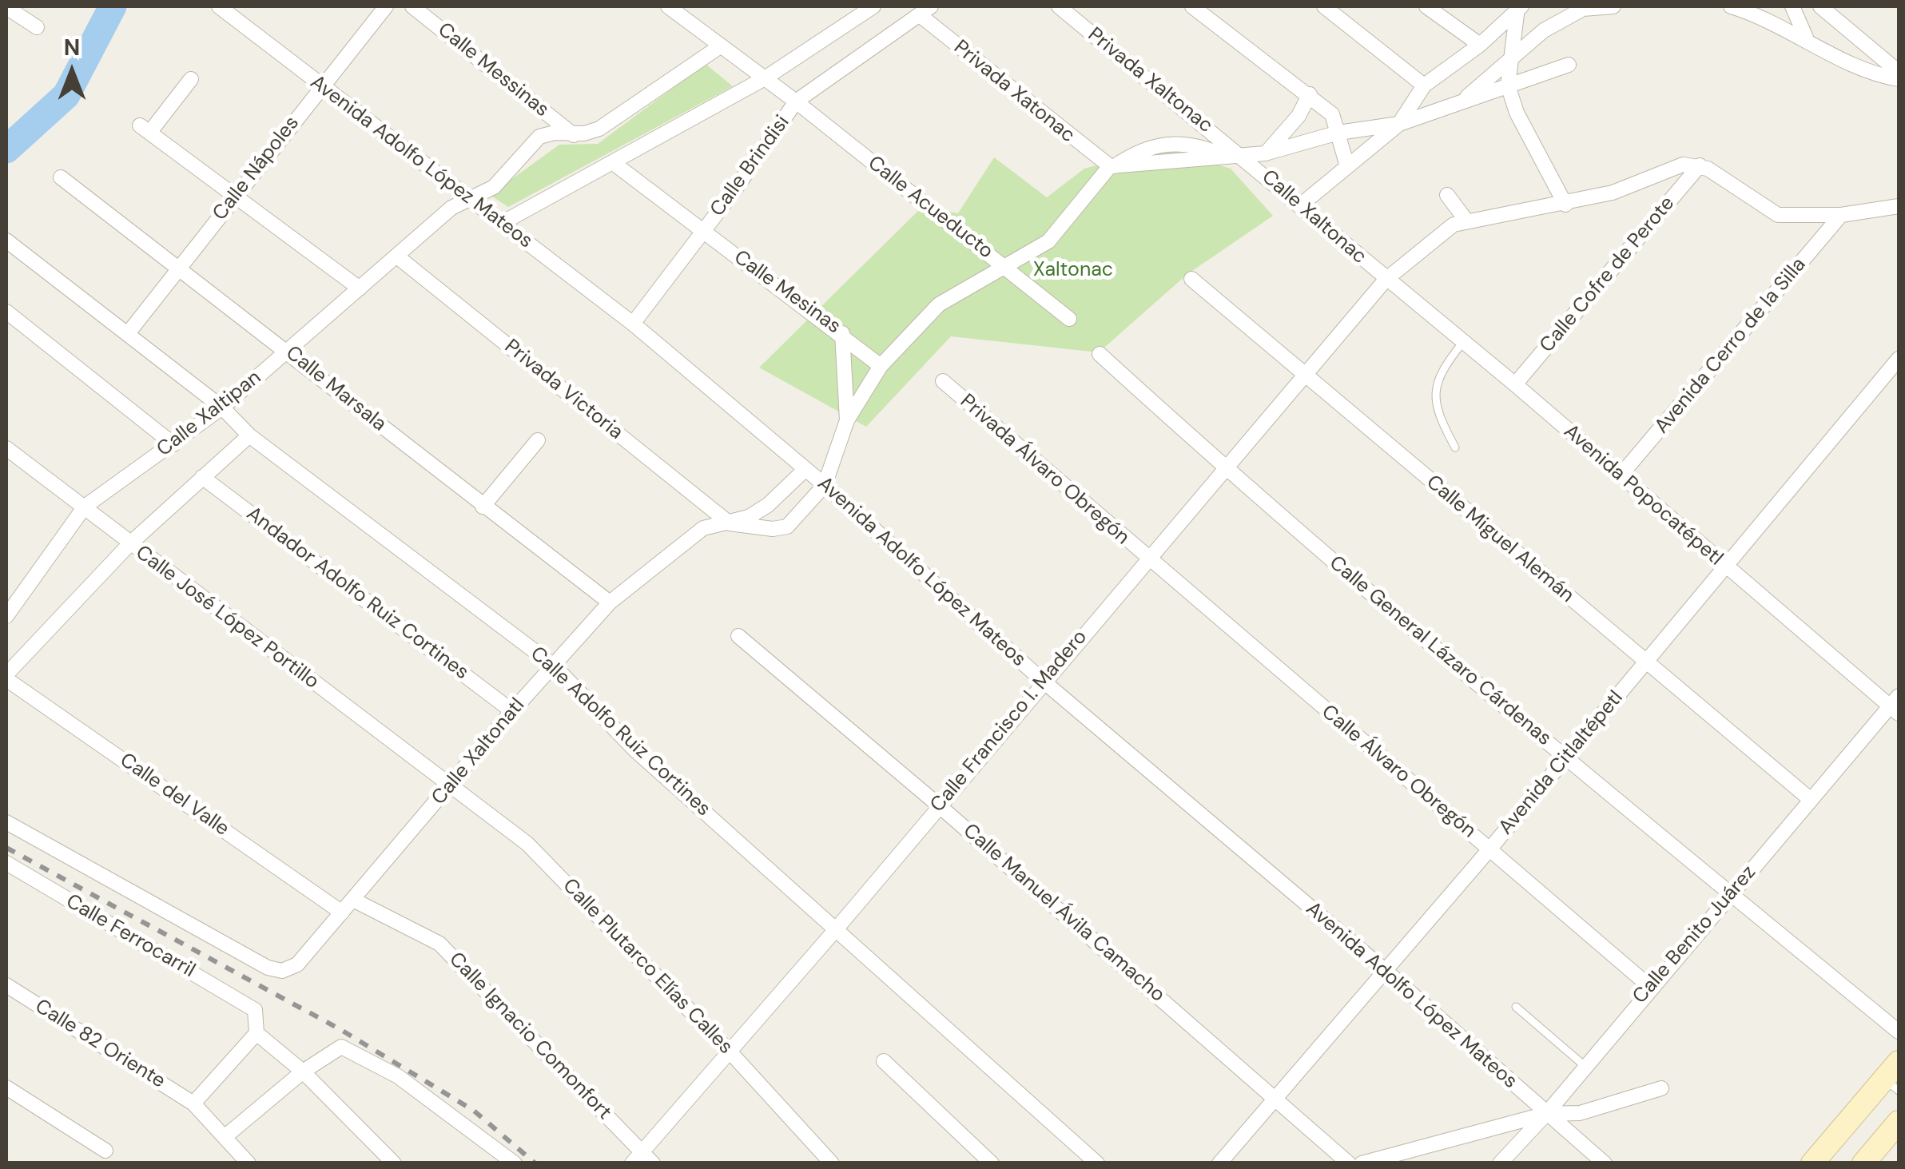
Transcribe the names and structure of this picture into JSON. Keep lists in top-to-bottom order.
{
  "streets": {
    "street": [
      "Calle Messinas",
      "Privada Xaltonac",
      "Privada Xatonac",
      "Avenida Adolfo López Mateos",
      "Calle Brindisi",
      "Calle Nápoles",
      "Calle Acueducto",
      "Calle Xaltonac",
      "Calle Cofre de Perote",
      "Calle Mesinas",
      "Avenida Cerro de la Silla",
      "Calle Marsala",
      "Privada Victoria",
      "Calle Xaltipan",
      "Privada Álvaro Obregón",
      "Avenida Popocatépetl",
      "Calle Miguel Alemán",
      "Andador Adolfo Ruiz Cortines",
      "Calle José López Portillo",
      "Calle General Lázaro Cárdenas",
      "Calle Francisco I. Madero",
      "Calle Adolfo Ruiz Cortines",
      "Calle Xaltonatl",
      "Avenida Citlaltépetl",
      "Calle Álvaro Obregón",
      "Calle del Valle",
      "Calle Manuel Ávila Camacho",
      "Calle Benito Juárez",
      "Calle Ferrocarril",
      "Calle Plutarco Elías Calles",
      "Calle Ignacio Comonfort",
      "Calle 82 Oriente"
    ]
  },
  "crossings": [
    ["Calle Messinas", "Calle Xaltipan"],
    ["Privada Xaltonac", "Calle Xaltonac"],
    ["Privada Xatonac", "Calle Brindisi"],
    ["Privada Xatonac", "Calle Acueducto"],
    ["Avenida Adolfo López Mateos", "Calle Brindisi"],
    ["Avenida Adolfo López Mateos", "Calle Nápoles"],
    ["Avenida Adolfo López Mateos", "Calle Xaltipan"],
    ["Avenida Adolfo López Mateos", "Calle Francisco I. Madero"],
    ["Avenida Adolfo López Mateos", "Calle Xaltonatl"],
    ["Avenida Adolfo López Mateos", "Avenida Citlaltépetl"],
    ["Avenida Adolfo López Mateos", "Calle Benito Juárez"],
    ["Calle Brindisi", "Calle Acueducto"],
    ["Calle Brindisi", "Calle Mesinas"],
    ["Calle Nápoles", "Calle Marsala"],
    ["Calle Nápoles", "Calle Adolfo Ruiz Cortines"],
    ["Calle Acueducto", "Calle Xaltipan"],
    ["Calle Xaltonac", "Avenida Popocatépetl"],
    ["Calle Xaltonac", "Calle Francisco I. Madero"],
    ["Calle Cofre de Perote", "Avenida Popocatépetl"],
    ["Avenida Cerro de la Silla", "Avenida Popocatépetl"],
    ["Calle Marsala", "Calle Xaltipan"],
    ["Calle Marsala", "Calle Xaltonatl"],
    ["Privada Victoria", "Calle Xaltipan"],
    ["Privada Victoria", "Calle Xaltonatl"],
    ["Calle Xaltipan", "Calle José López Portillo"],
    ["Calle Xaltipan", "Calle Adolfo Ruiz Cortines"],
    ["Privada Álvaro Obregón", "Calle Francisco I. Madero"],
    ["Privada Álvaro Obregón", "Calle Álvaro Obregón"],
    ["Avenida Popocatépetl", "Calle Francisco I. Madero"],
    ["Avenida Popocatépetl", "Avenida Citlaltépetl"],
    ["Avenida Popocatépetl", "Calle Benito Juárez"],
    ["Calle Miguel Alemán", "Calle Francisco I. Madero"],
    ["Calle Miguel Alemán", "Avenida Citlaltépetl"],
    ["Calle Miguel Alemán", "Calle Benito Juárez"],
    ["Andador Adolfo Ruiz Cortines", "Calle Xaltonatl"],
    ["Calle José López Portillo", "Calle Xaltonatl"],
    ["Calle José López Portillo", "Calle Plutarco Elías Calles"],
    ["Calle General Lázaro Cárdenas", "Calle Francisco I. Madero"],
    ["Calle General Lázaro Cárdenas", "Avenida Citlaltépetl"],
    ["Calle General Lázaro Cárdenas", "Calle Benito Juárez"],
    ["Calle Francisco I. Madero", "Calle Adolfo Ruiz Cortines"],
    ["Calle Francisco I. Madero", "Calle Álvaro Obregón"],
    ["Calle Francisco I. Madero", "Calle Manuel Ávila Camacho"],
    ["Calle Francisco I. Madero", "Calle Plutarco Elías Calles"],
    ["Calle Francisco I. Madero", "Calle Ignacio Comonfort"],
    ["Calle Adolfo Ruiz Cortines", "Calle Xaltonatl"],
    ["Calle Xaltonatl", "Calle del Valle"],
    ["Calle Xaltonatl", "Calle Plutarco Elías Calles"],
    ["Calle Xaltonatl", "Calle Ignacio Comonfort"],
    ["Avenida Citlaltépetl", "Calle Álvaro Obregón"],
    ["Avenida Citlaltépetl", "Calle Manuel Ávila Camacho"],
    ["Calle Álvaro Obregón", "Calle Benito Juárez"]
  ],
  "parks": ["Xaltonac"],
  "north": "top"
}
